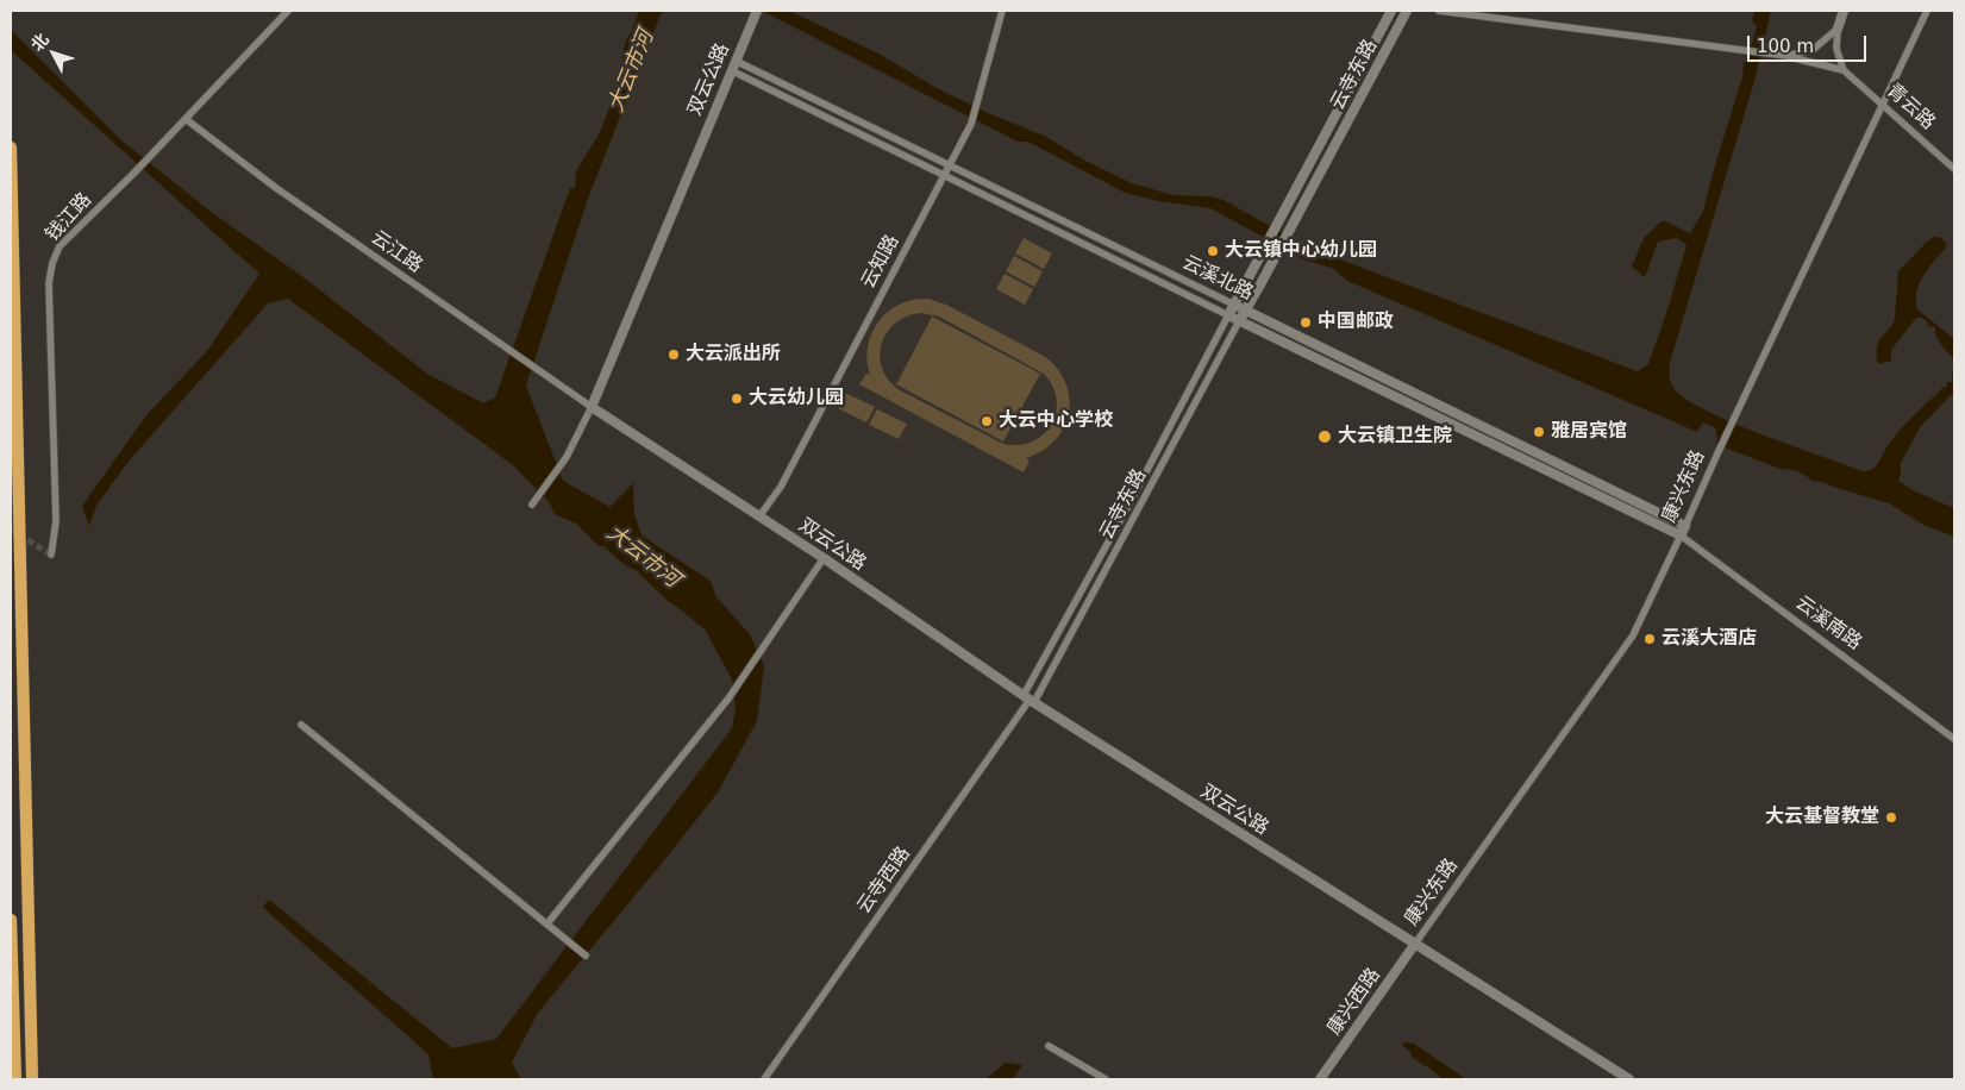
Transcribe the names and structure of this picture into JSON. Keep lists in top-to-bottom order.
{
  "streets": {
    "street": [
      "云寺东路",
      "双云公路",
      "青云路",
      "钱江路",
      "云江路",
      "云知路",
      "云溪北路",
      "康兴东路",
      "云溪南路",
      "云寺西路",
      "康兴西路"
    ]
  },
  "crossings": [
    ["云寺东路", "双云公路"],
    ["云寺东路", "云溪北路"],
    ["云寺东路", "云寺西路"],
    ["双云公路", "云江路"],
    ["双云公路", "云知路"],
    ["双云公路", "云溪北路"],
    ["双云公路", "康兴东路"],
    ["双云公路", "云寺西路"],
    ["双云公路", "康兴西路"],
    ["青云路", "康兴东路"],
    ["钱江路", "云江路"],
    ["云知路", "云溪北路"],
    ["云溪北路", "康兴东路"],
    ["云溪北路", "云溪南路"],
    ["康兴东路", "云溪南路"],
    ["康兴东路", "康兴西路"]
  ],
  "water": ["大云市河"],
  "places": [
    "大云镇中心幼儿园",
    "中国邮政",
    "大云派出所",
    "大云幼儿园",
    "大云中心学校",
    "雅居宾馆",
    "大云镇卫生院",
    "云溪大酒店",
    "大云基督教堂"
  ],
  "scale_bar": "100 m",
  "north": "top left"
}
